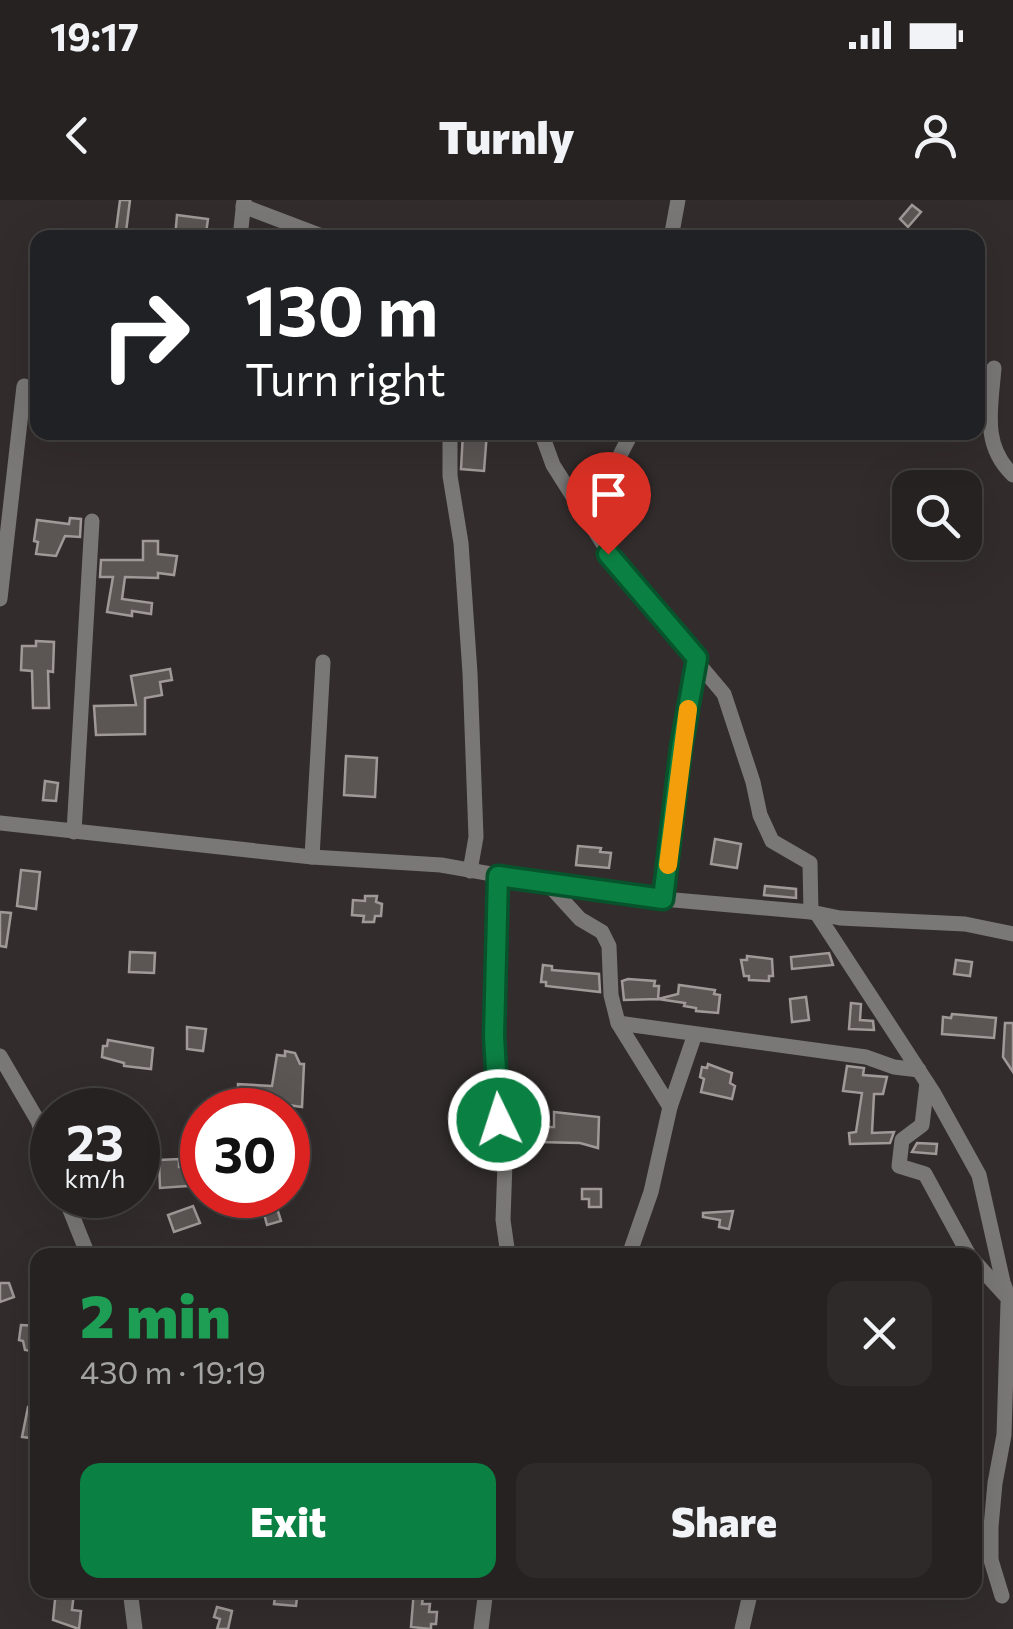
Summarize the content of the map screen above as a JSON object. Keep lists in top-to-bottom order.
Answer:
{
  "page": {
    "status": "19:17",
    "header": "Turnly",
    "turn": ["130 m", "Turn right"],
    "speed": "23 km/h",
    "limit": "30",
    "heading": ["2 min", "430 m · 19:19"],
    "buttons": ["Exit", "Share"]
  }
}
